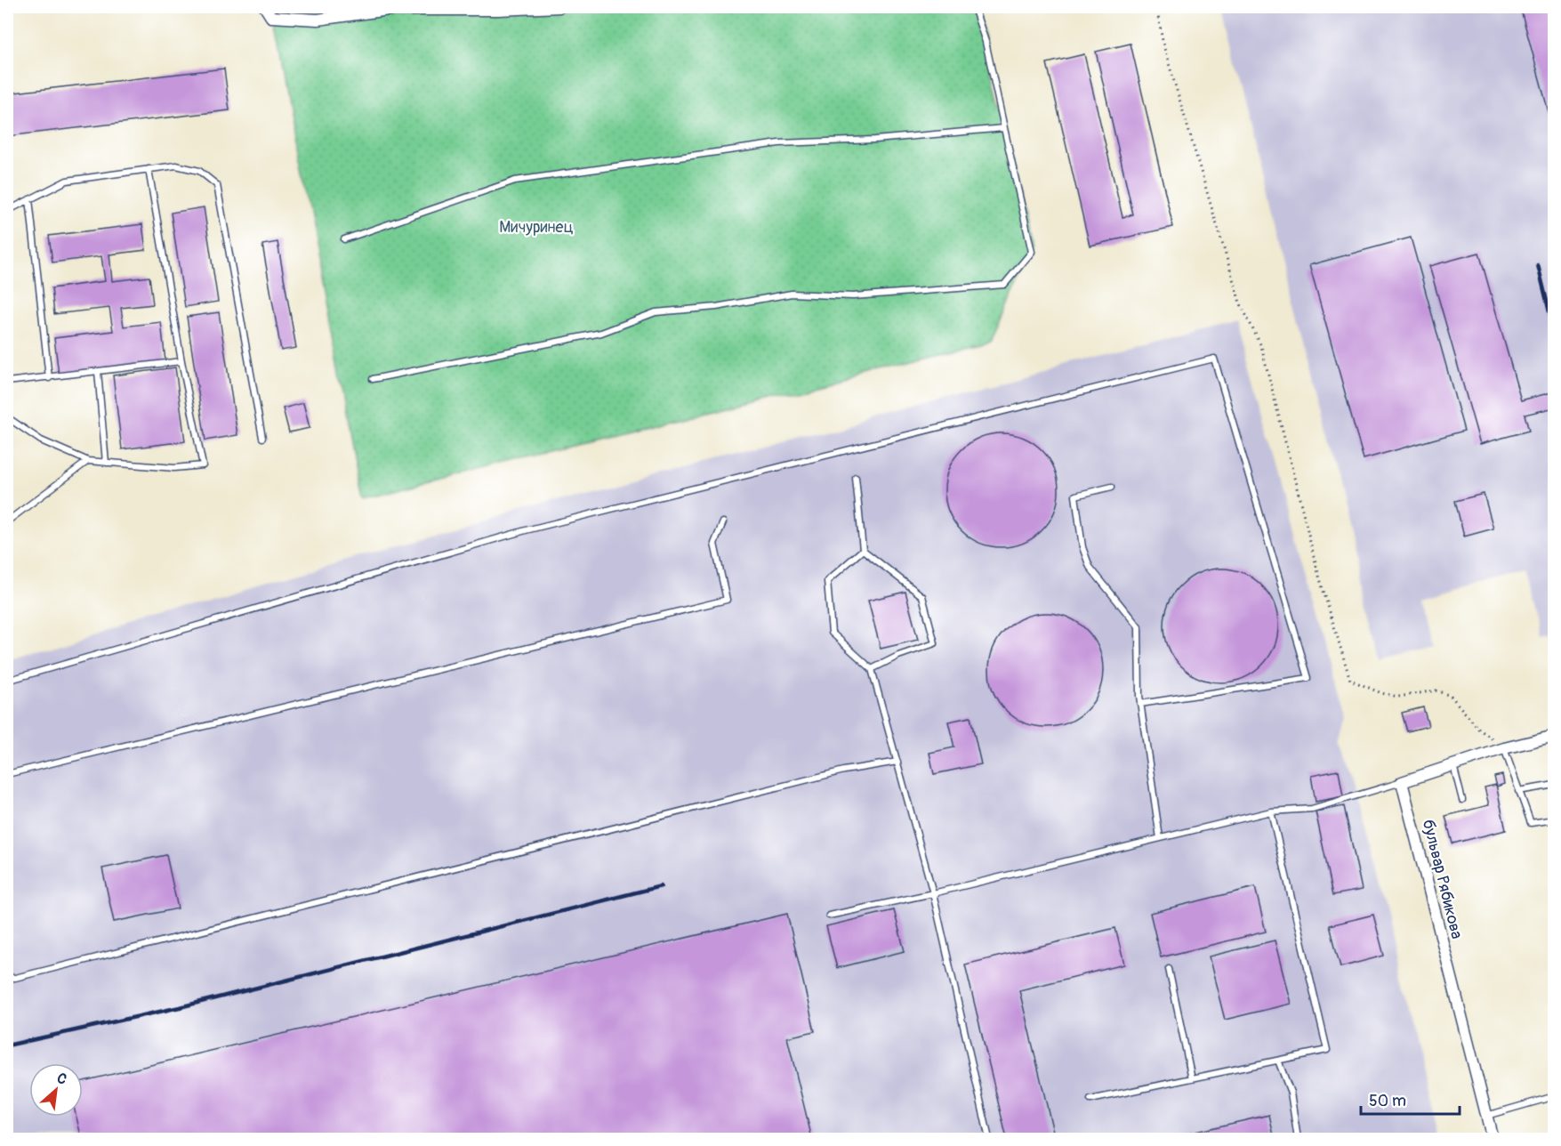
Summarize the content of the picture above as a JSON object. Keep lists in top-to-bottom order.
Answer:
{
  "streets": {
    "street": ["бульвар Рябикова"]
  },
  "parks": ["Мичуринец"],
  "scale_bar": "50 m",
  "north": "top right"
}
